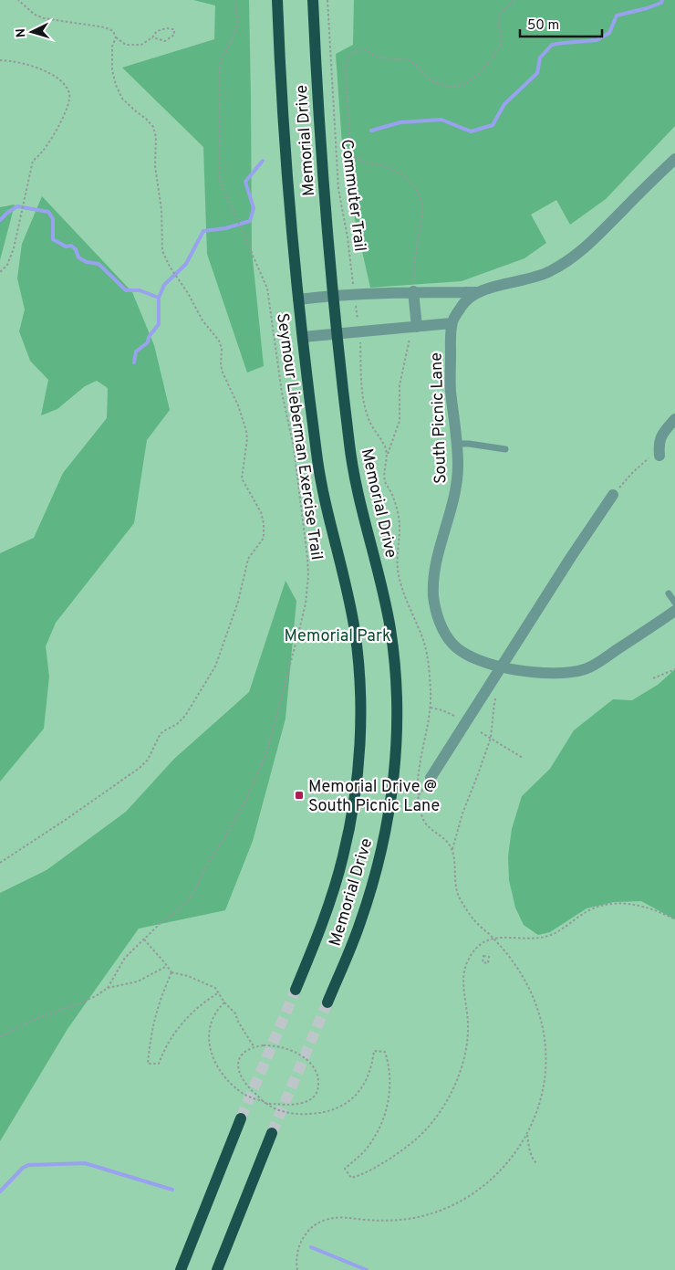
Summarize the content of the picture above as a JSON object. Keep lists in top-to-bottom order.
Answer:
{
  "streets": {
    "main road": ["Memorial Drive"],
    "street": ["South Picnic Lane"],
    "path": ["Commuter Trail", "Seymour Lieberman Exercise Trail"]
  },
  "crossings": [
    ["Memorial Drive", "South Picnic Lane"]
  ],
  "parks": ["Memorial Park"],
  "places": {
    "transit": ["Memorial Drive @ South Picnic Lane"]
  },
  "scale_bar": "50 m",
  "north": "left"
}
